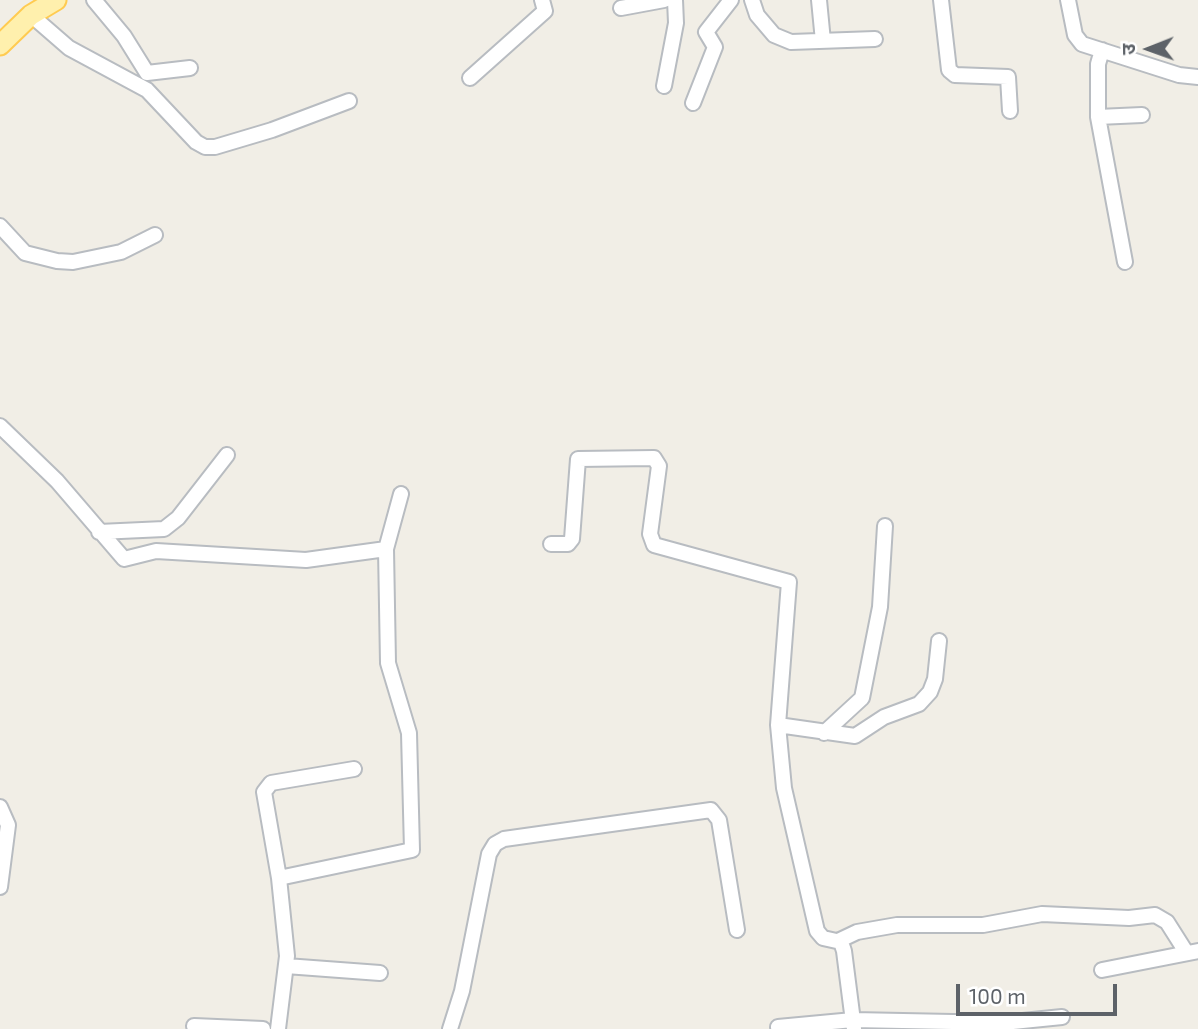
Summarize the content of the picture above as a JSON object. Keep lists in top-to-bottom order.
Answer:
{
  "scale_bar": "100 m",
  "north": "left"
}
